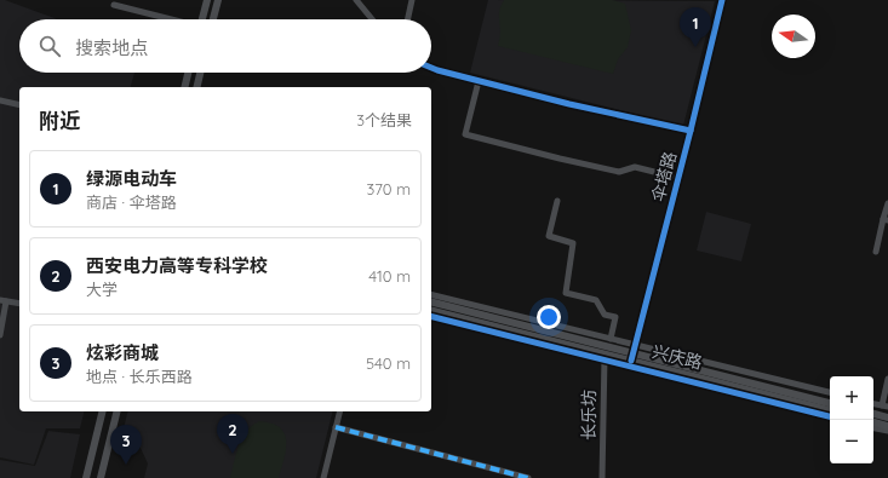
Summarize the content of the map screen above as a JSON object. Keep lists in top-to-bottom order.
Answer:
{
  "streets": {
    "main road": ["兴庆路"],
    "street": ["伞塔路", "长乐坊"]
  },
  "crossings": [
    ["伞塔路", "兴庆路"],
    ["兴庆路", "长乐坊"]
  ],
  "north": "left",
  "page": {
    "pins": ["1", "2", "3"],
    "search": "搜索地点",
    "heading": ["附近", "3个结果"],
    "list": [
      {
        "mark": "1",
        "name": "绿源电动车",
        "note": "商店 · 伞塔路",
        "value": "370 m"
      },
      {
        "mark": "2",
        "name": "西安电力高等专科学校",
        "note": "大学",
        "value": "410 m"
      },
      {
        "mark": "3",
        "name": "炫彩商城",
        "note": "地点 · 长乐西路",
        "value": "540 m"
      }
    ],
    "map_buttons": ["+", "−"]
  }
}
